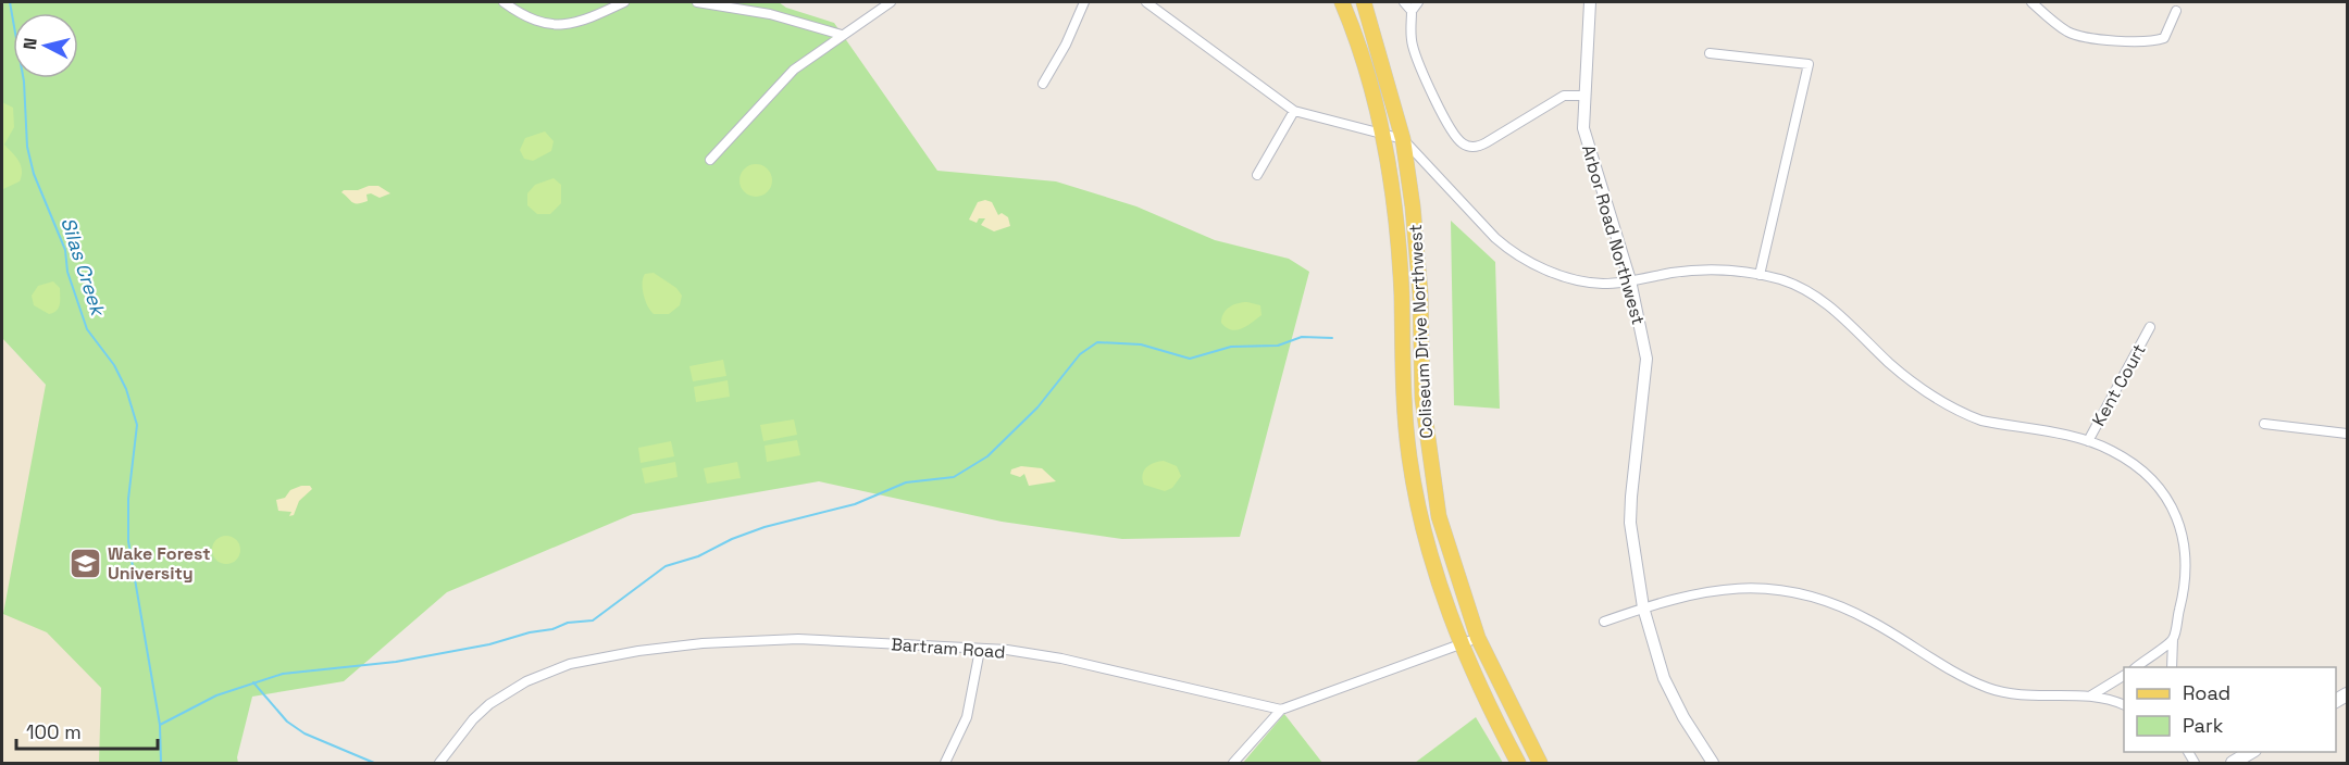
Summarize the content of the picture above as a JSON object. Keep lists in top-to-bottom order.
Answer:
{
  "streets": {
    "main road": ["Coliseum Drive Northwest"],
    "street": ["Arbor Road Northwest", "Kent Court", "Bartram Road"]
  },
  "water": ["Silas Creek"],
  "places": {
    "school or university": ["Wake Forest University"]
  },
  "legend": ["Road", "Park"],
  "scale_bar": "100 m",
  "north": "left"
}
